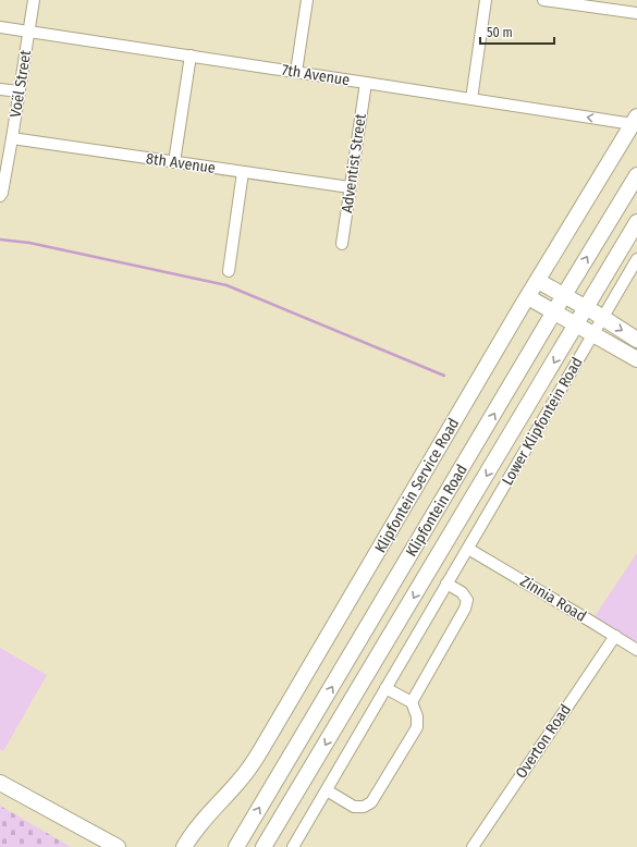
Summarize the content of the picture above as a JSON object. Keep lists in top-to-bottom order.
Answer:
{
  "streets": {
    "main road": ["Klipfontein Service Road", "Klipfontein Road"],
    "street": [
      "7th Avenue",
      "Voël Street",
      "8th Avenue",
      "Adventist Street",
      "Lower Klipfontein Road",
      "Zinnia Road",
      "Overton Road"
    ]
  },
  "crossings": [
    ["7th Avenue", "Voël Street"],
    ["7th Avenue", "Adventist Street"],
    ["7th Avenue", "Klipfontein Service Road"],
    ["Voël Street", "8th Avenue"],
    ["8th Avenue", "Adventist Street"],
    ["Lower Klipfontein Road", "Zinnia Road"],
    ["Zinnia Road", "Overton Road"]
  ],
  "scale_bar": "50 m"
}
